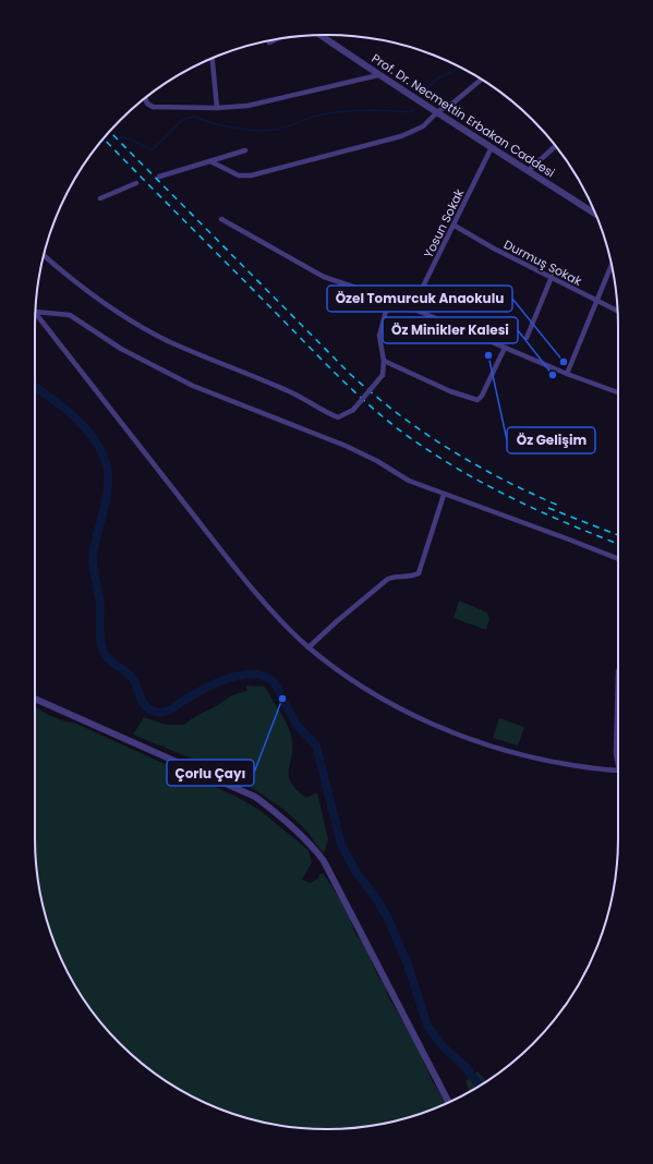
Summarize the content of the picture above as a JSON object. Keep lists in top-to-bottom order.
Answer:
{
  "streets": {
    "street": ["Prof. Dr. Necmettin Erbakan Caddesi", "Yosun Sokak", "Durmuş Sokak"]
  },
  "crossings": [
    ["Prof. Dr. Necmettin Erbakan Caddesi", "Yosun Sokak"],
    ["Yosun Sokak", "Durmuş Sokak"]
  ],
  "places": [
    "Öz Gelişim",
    "Özel Tomurcuk Anaokulu",
    "Öz Minikler Kalesi",
    "Çorlu Çayı"
  ]
}
